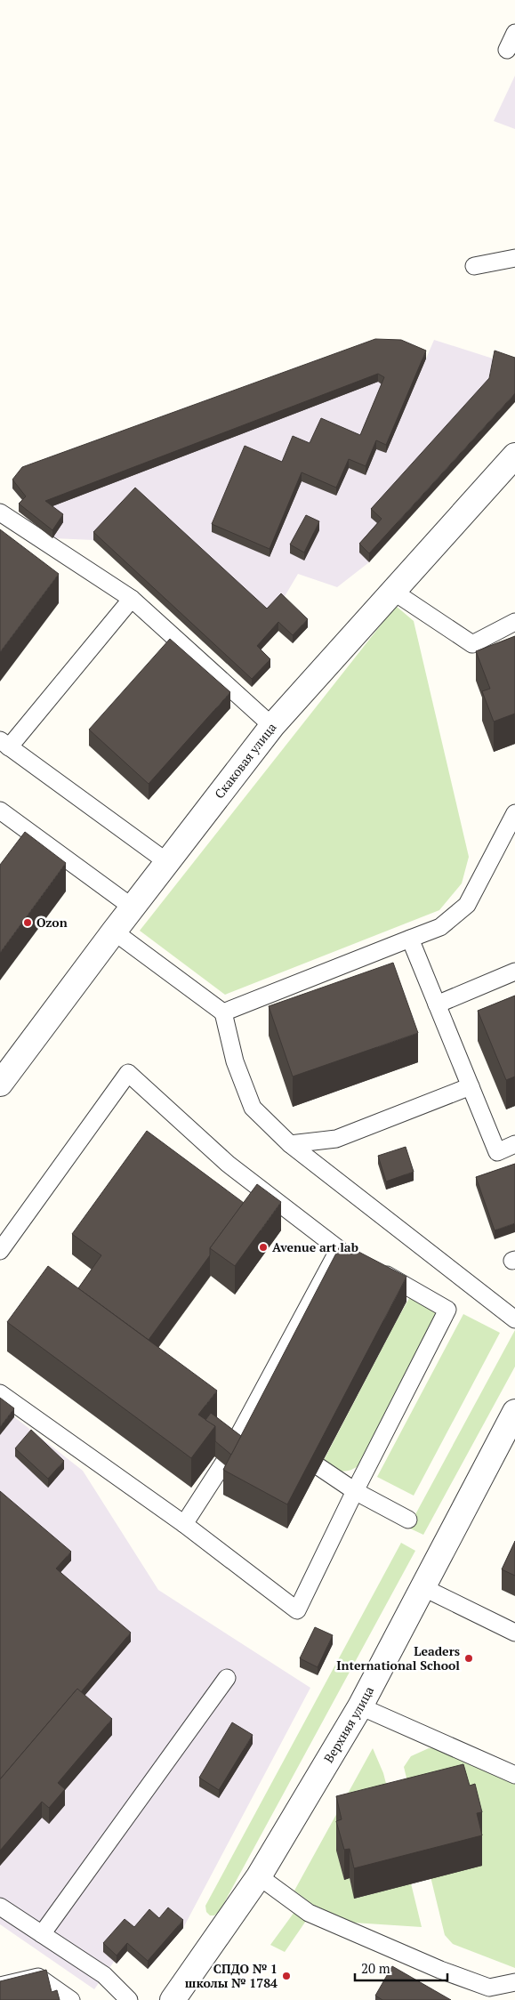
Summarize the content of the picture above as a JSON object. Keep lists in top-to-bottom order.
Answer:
{
  "streets": {
    "street": ["Скаковая улица", "Верхняя улица"]
  },
  "places": [
    "Ozon",
    "Avenue art lab",
    "Leaders International School",
    "СПДО № 1 школы № 1784"
  ],
  "scale_bar": "20 m"
}
